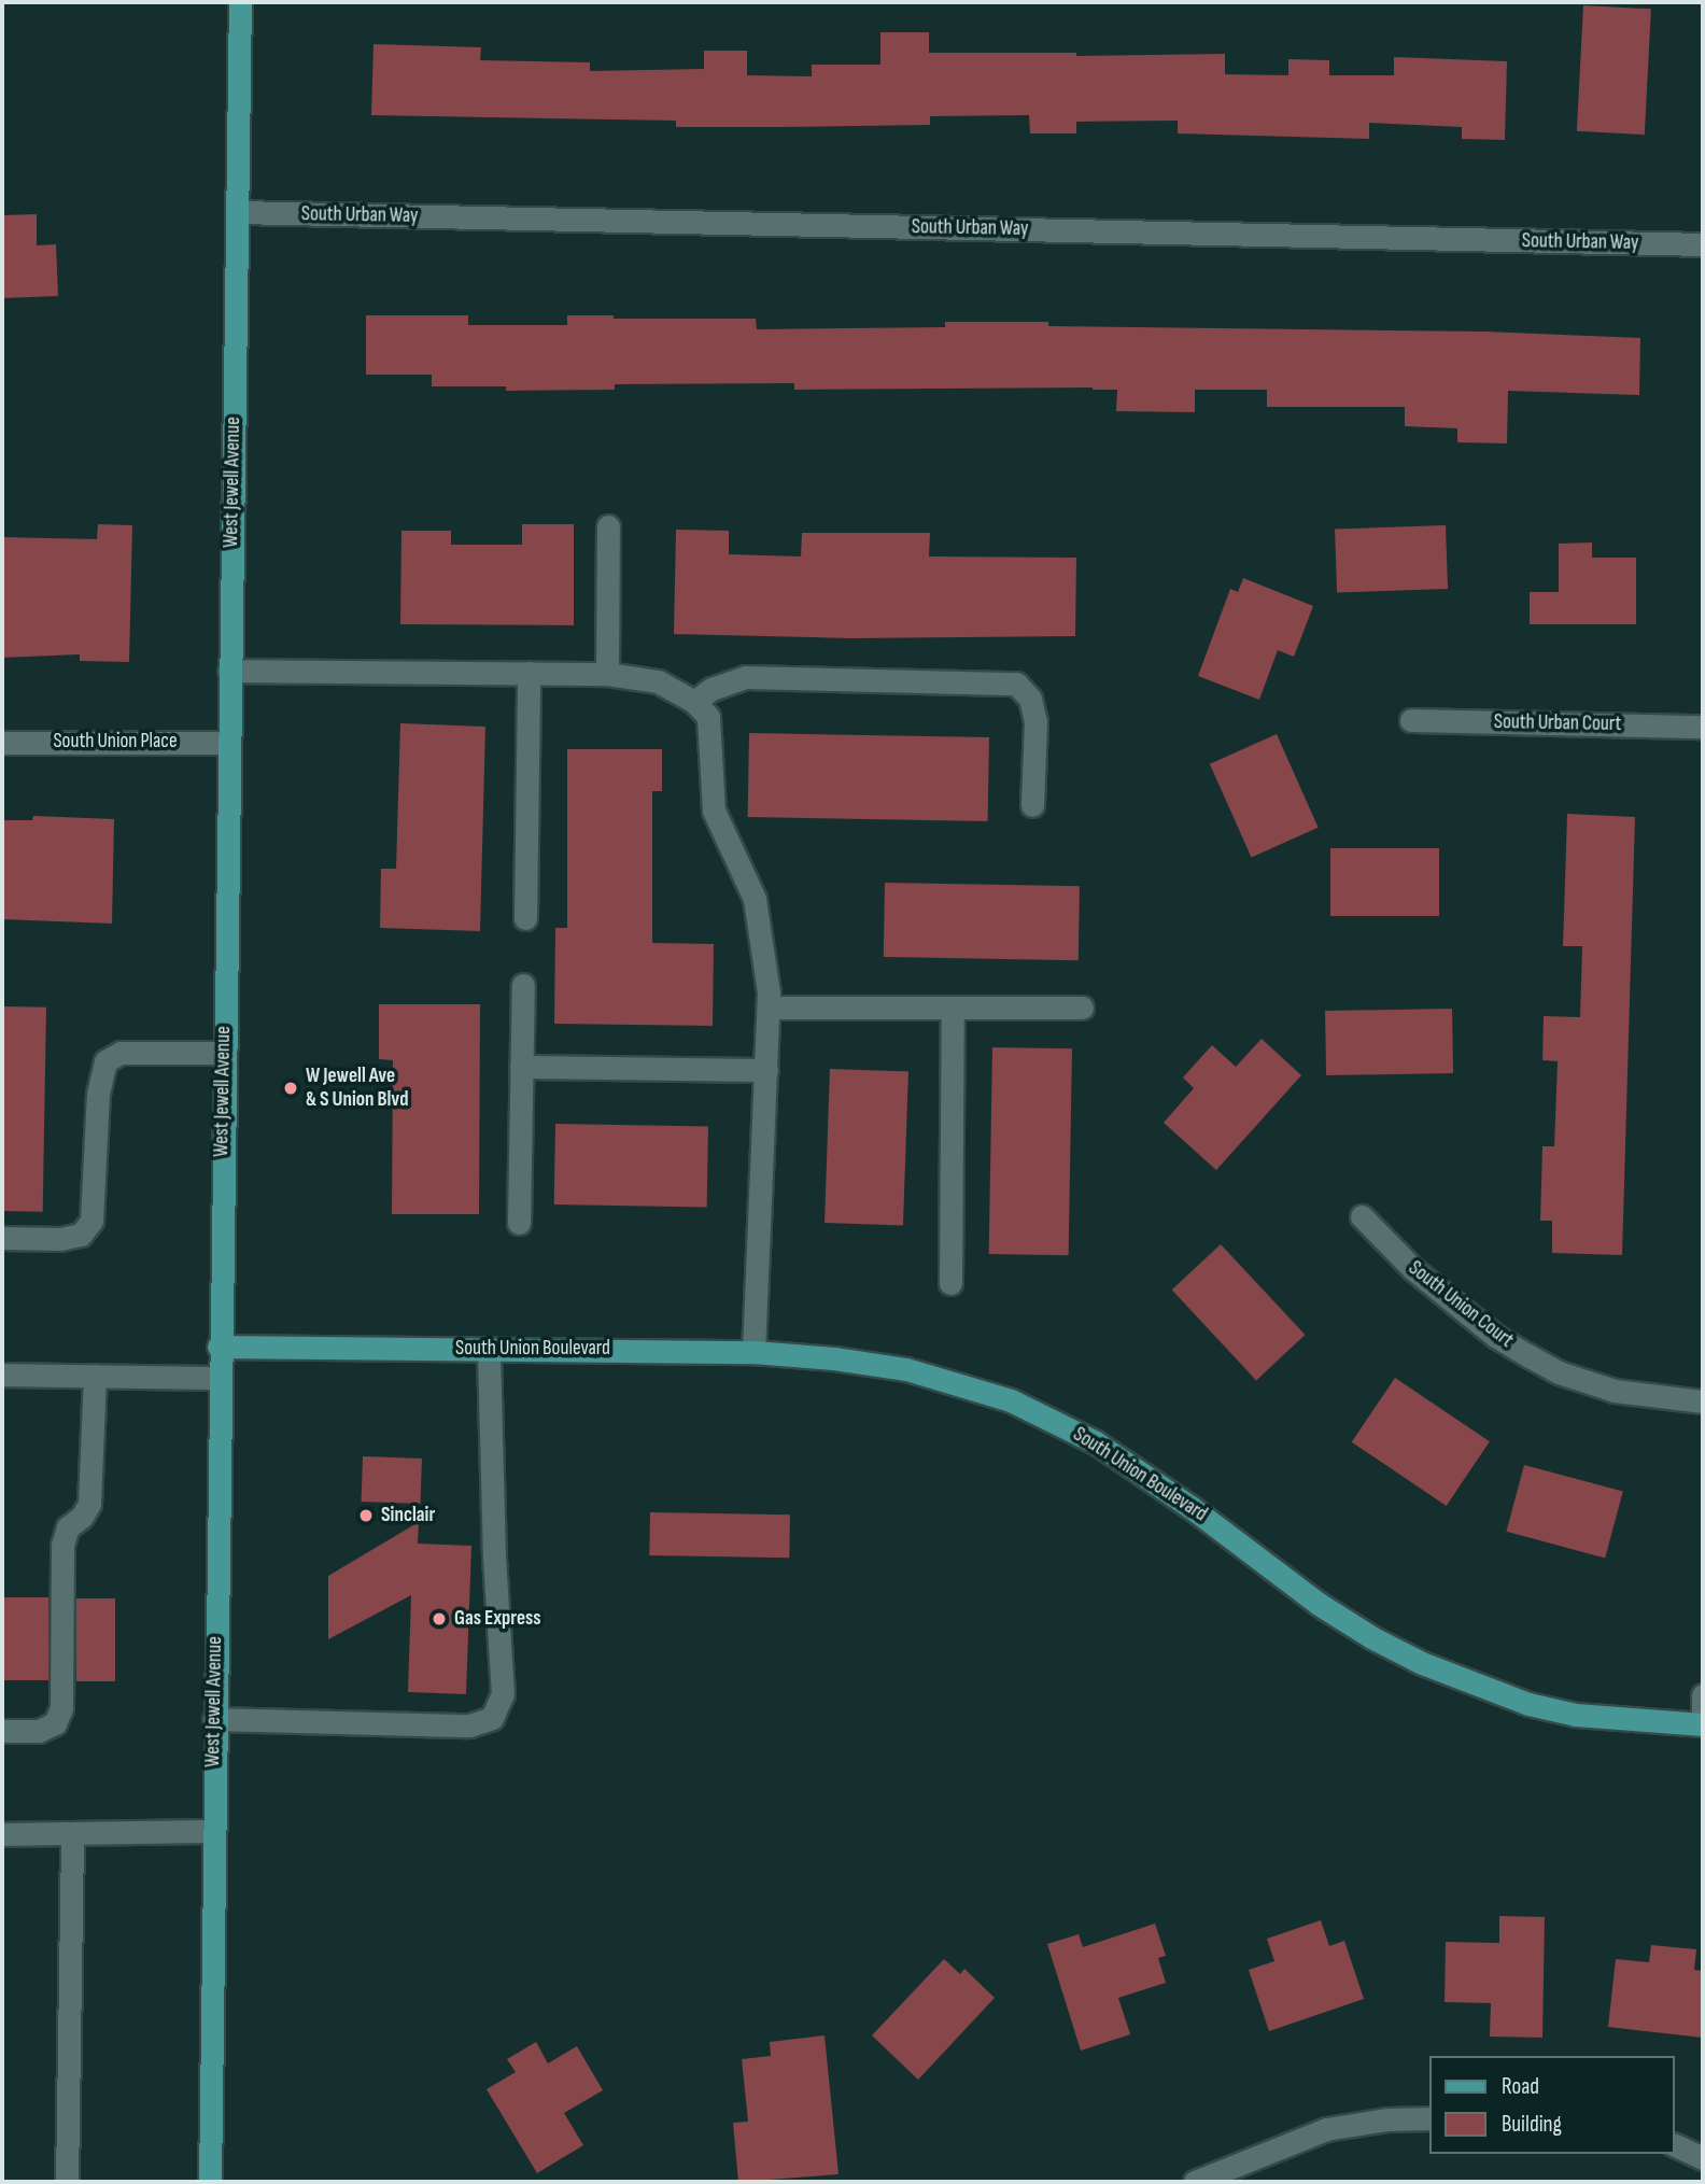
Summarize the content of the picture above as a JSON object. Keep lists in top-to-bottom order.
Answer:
{
  "streets": {
    "main road": ["West Jewell Avenue", "South Union Boulevard"],
    "street": [
      "South Urban Way",
      "South Urban Court",
      "South Union Place",
      "South Union Court"
    ]
  },
  "crossings": [
    ["South Urban Way", "West Jewell Avenue"],
    ["West Jewell Avenue", "South Union Place"],
    ["West Jewell Avenue", "South Union Boulevard"]
  ],
  "places": ["W Jewell Ave & S Union Blvd", "Sinclair", "Gas Express"],
  "legend": ["Road", "Building"]
}
